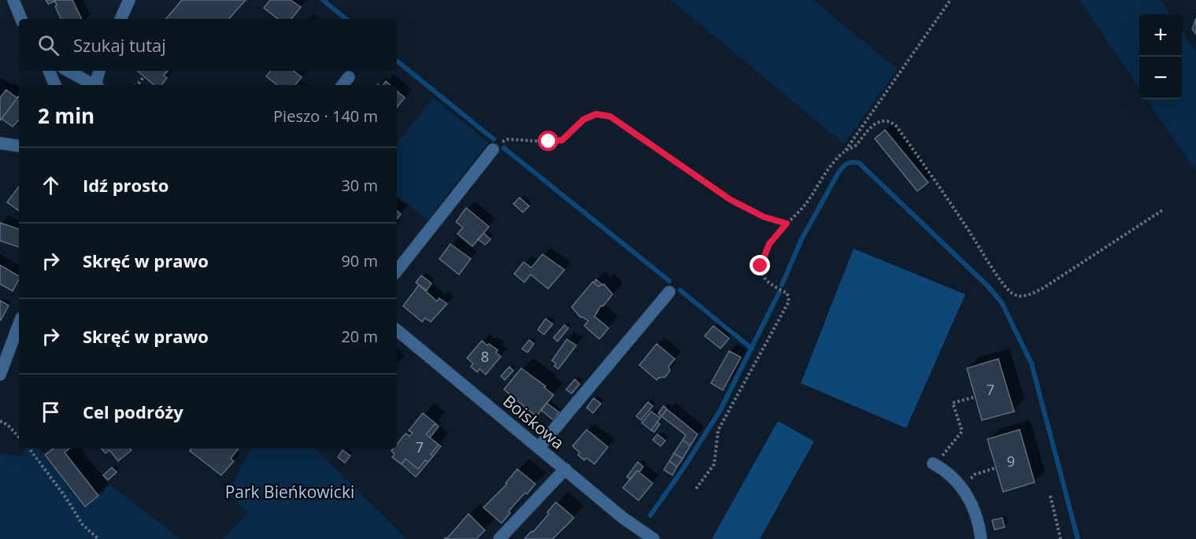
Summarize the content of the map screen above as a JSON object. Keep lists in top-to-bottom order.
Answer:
{
  "streets": {
    "street": ["Boiskowa"]
  },
  "parks": ["Park Bieńkowicki"],
  "house_numbers": [
    "8",
    "7",
    "7",
    "9"
  ],
  "page": {
    "map_buttons": ["+", "−"],
    "search": "Szukaj tutaj",
    "heading": ["2 min", "Pieszo · 140 m"],
    "list": [
      ["Idź prosto", "30 m"],
      ["Skręć w prawo", "90 m"],
      ["Skręć w prawo", "20 m"],
      "Cel podróży"
    ]
  }
}
